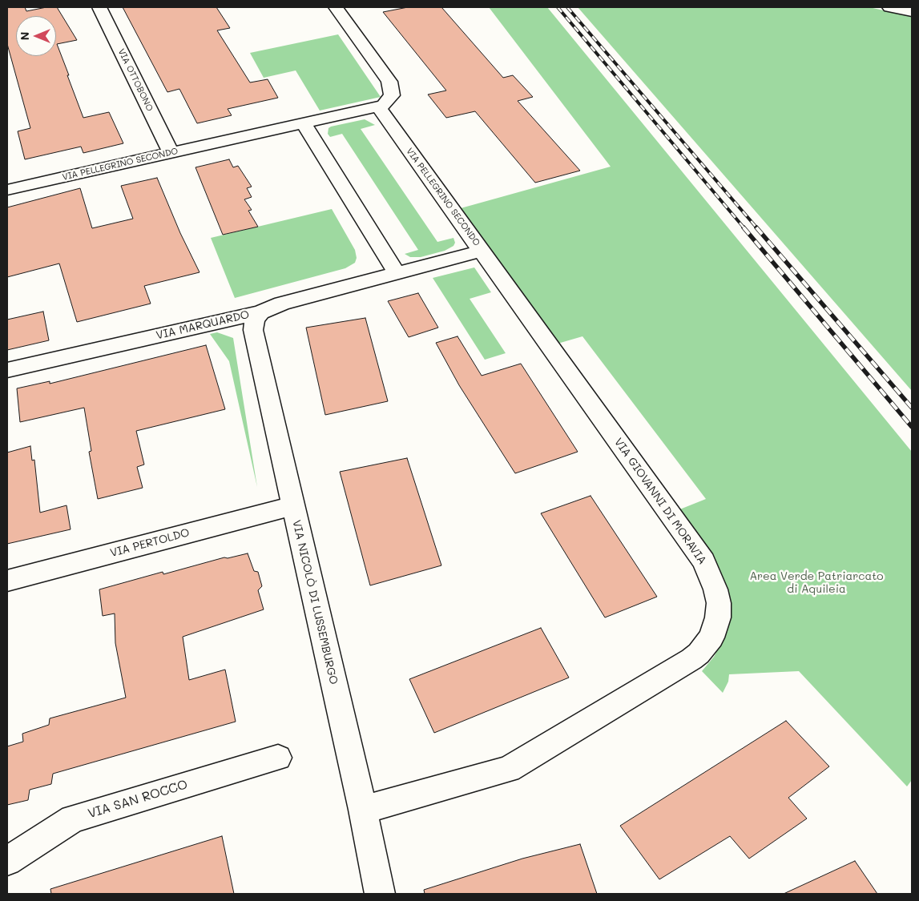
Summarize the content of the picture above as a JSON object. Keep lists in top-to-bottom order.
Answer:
{
  "streets": {
    "street": [
      "VIA OTTOBONO",
      "VIA PELLEGRINO SECONDO",
      "VIA MARQUARDO",
      "VIA GIOVANNI DI MORAVIA",
      "VIA PERTOLDO",
      "VIA NICOLÒ DI LUSSEMBURGO",
      "VIA SAN ROCCO"
    ]
  },
  "crossings": [
    ["VIA OTTOBONO", "VIA PELLEGRINO SECONDO"],
    ["VIA PELLEGRINO SECONDO", "VIA MARQUARDO"],
    ["VIA PELLEGRINO SECONDO", "VIA GIOVANNI DI MORAVIA"],
    ["VIA MARQUARDO", "VIA NICOLÒ DI LUSSEMBURGO"],
    ["VIA GIOVANNI DI MORAVIA", "VIA NICOLÒ DI LUSSEMBURGO"],
    ["VIA PERTOLDO", "VIA NICOLÒ DI LUSSEMBURGO"]
  ],
  "parks": ["Area Verde Patriarcato di Aquileia"],
  "north": "left"
}
